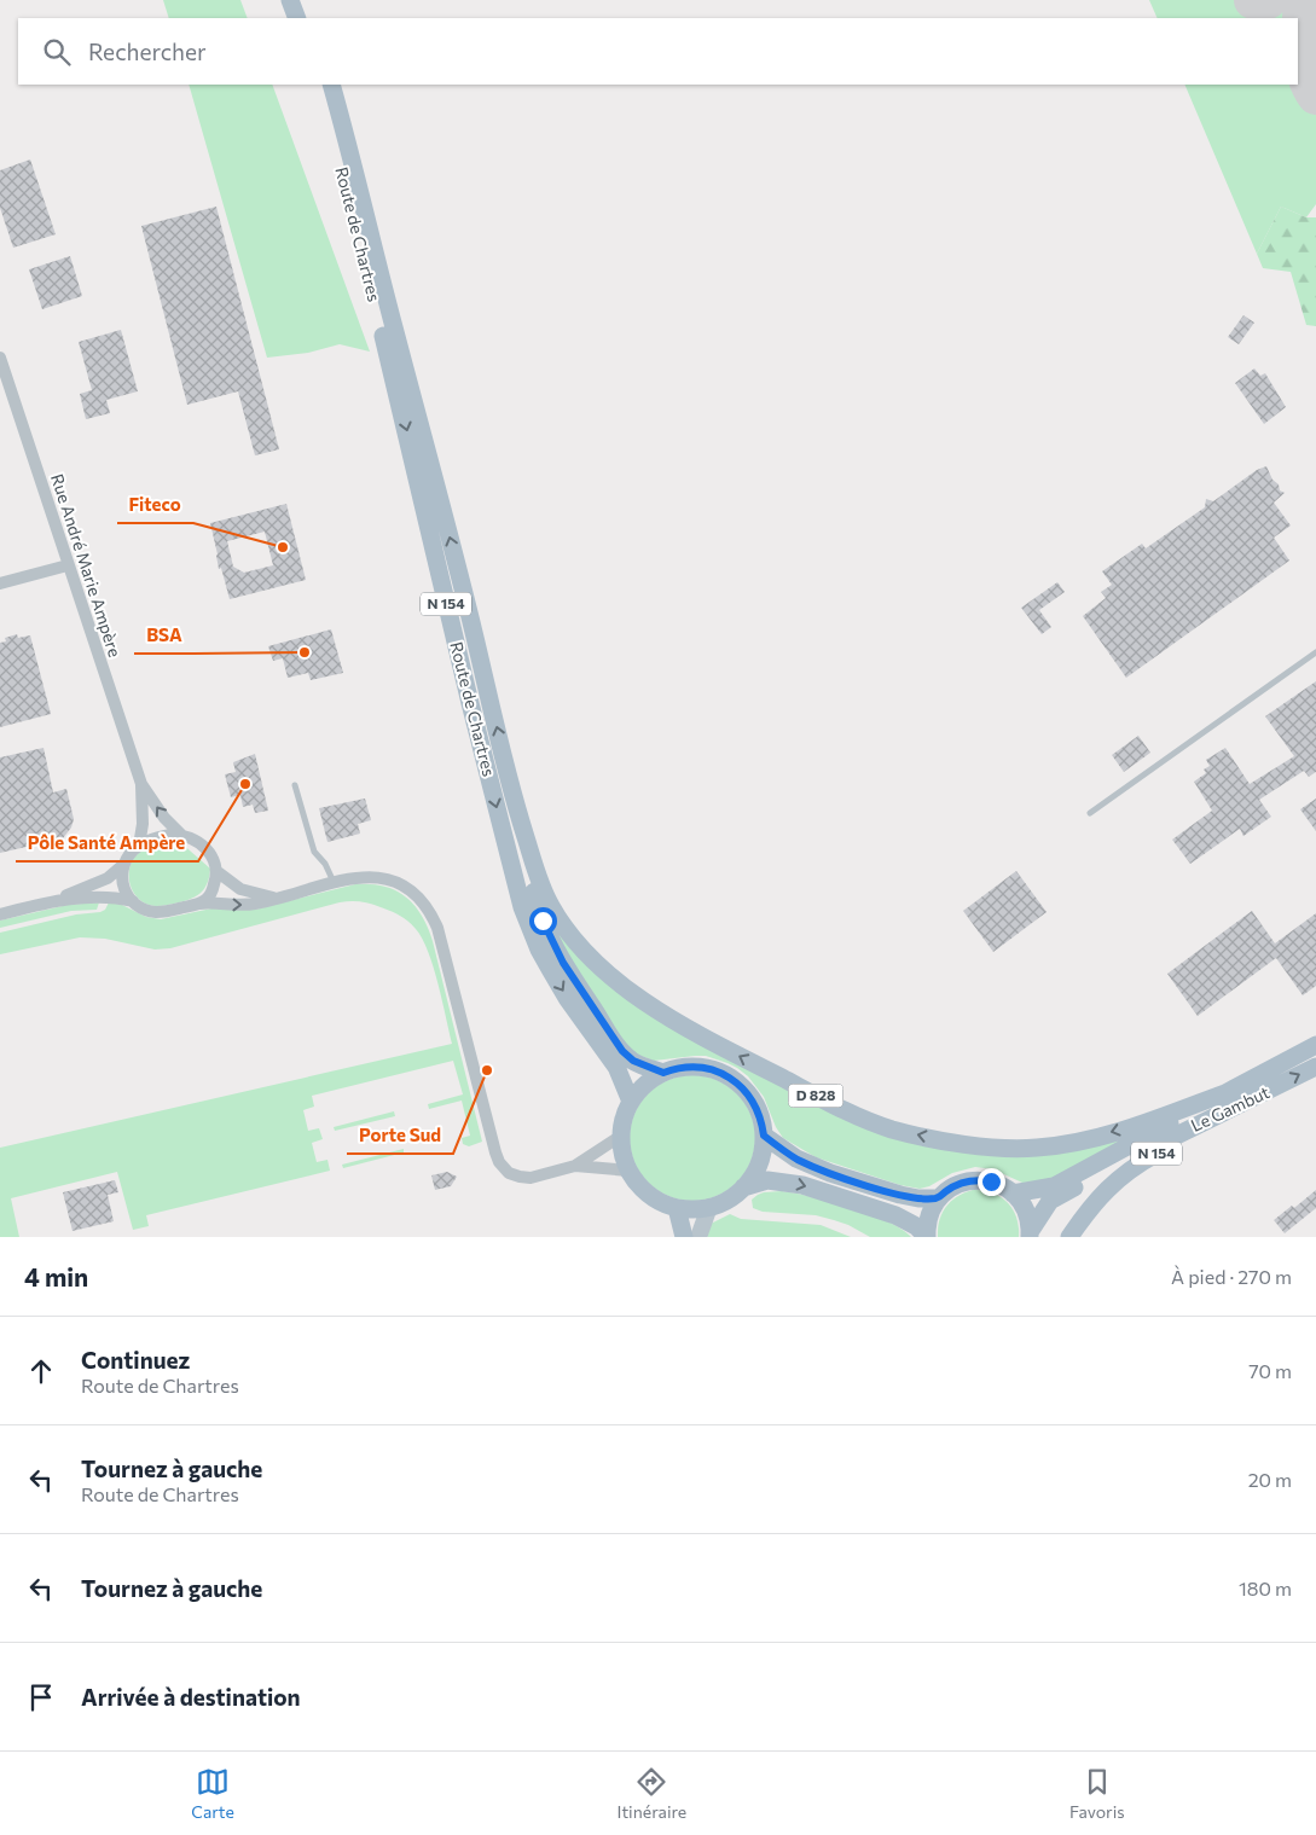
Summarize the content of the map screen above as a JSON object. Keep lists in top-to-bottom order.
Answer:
{
  "streets": {
    "main road": [
      "Route de Chartres",
      "N 154",
      "D 828",
      "Le Gambut"
    ],
    "street": ["Rue André Marie Ampère"]
  },
  "crossings": [
    ["Route de Chartres", "N 154"],
    ["N 154", "D 828"],
    ["N 154", "Le Gambut"],
    ["D 828", "Le Gambut"]
  ],
  "places": [
    "Fiteco",
    "BSA",
    "Pôle Santé Ampère",
    "Porte Sud"
  ],
  "page": {
    "search": "Rechercher",
    "heading": ["4 min", "À pied · 270 m"],
    "list": [
      ["Continuez", "Route de Chartres", "70 m"],
      ["Tournez à gauche", "Route de Chartres", "20 m"],
      ["Tournez à gauche", "180 m"],
      "Arrivée à destination"
    ],
    "nav": ["Carte", "Itinéraire", "Favoris"]
  }
}
